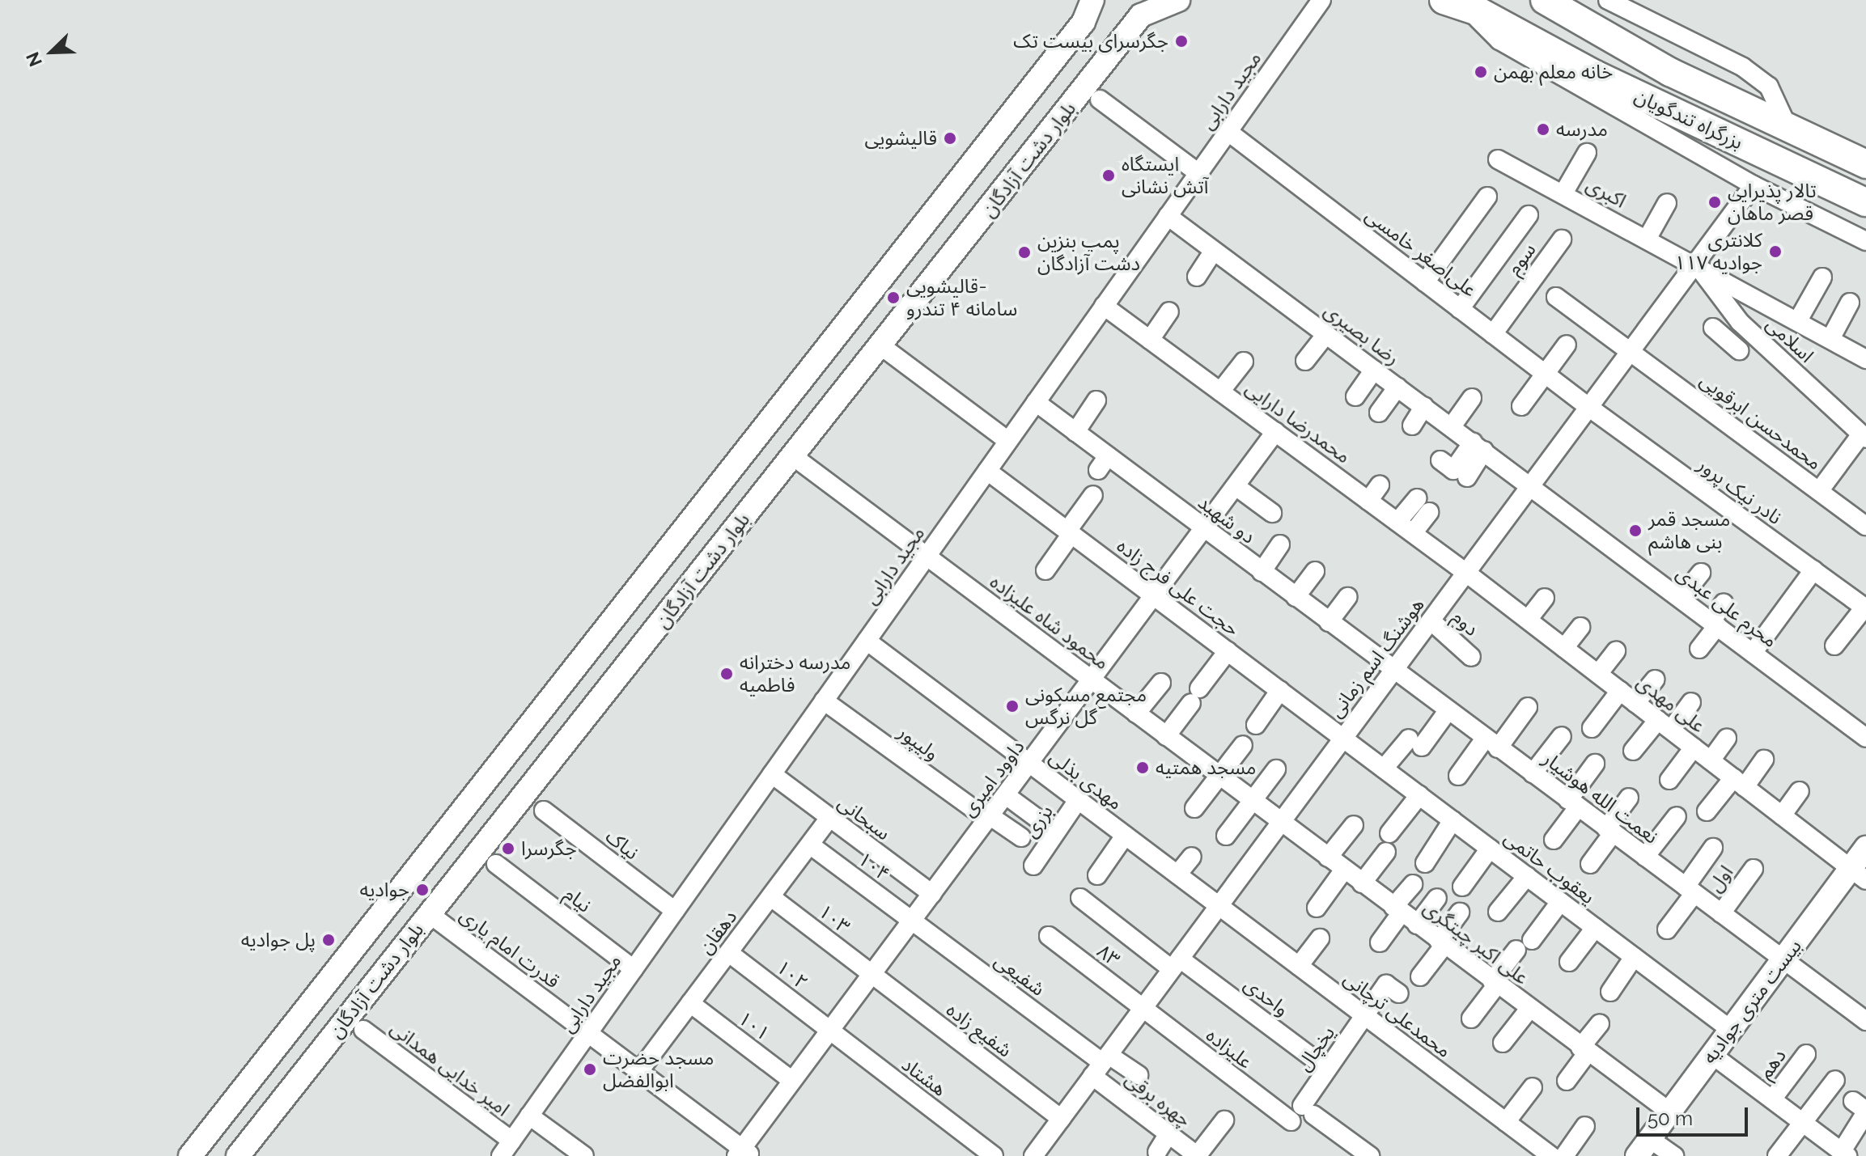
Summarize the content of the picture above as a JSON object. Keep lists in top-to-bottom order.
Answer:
{
  "streets": {
    "highway": ["بزرگراه تندگویان"],
    "main road": ["بلوار دشت آزادگان", "بیست متری جوادیه"],
    "street": [
      "مجید دارابی",
      "اکبری",
      "علی‌اصغر خامسی",
      "سوم",
      "رضا بصیری",
      "اسلامی",
      "محمدحسن ابرقویی",
      "محمدرضا دارایی",
      "نادر نیک پرور",
      "دو شهید",
      "حجت علی فرج زاده",
      "محرم علی عبدی",
      "محمود شاه علیزاده",
      "دوم",
      "هوشنگ اسم زمانی",
      "علی مهدی",
      "ولیپور",
      "داوود امیری",
      "مهدی بذلی",
      "نعمت الله هوشیار",
      "سبحانی",
      "بزری",
      "نیاک",
      "۱۰۴",
      "یعقوب حاتمی",
      "اول",
      "نیام",
      "۱۰۳",
      "دهقان",
      "علی اکبر چیتگری",
      "قدرت امام یاری",
      "۸۳",
      "۱۰۲",
      "شفیعی",
      "واحدی",
      "محمدعلی ترچانی",
      "۱۰۱",
      "شفیع زاده",
      "علیزاده",
      "یخچال",
      "دهم",
      "امیر خدایی همدانی",
      "هشتاد",
      "چهره برقی"
    ]
  },
  "crossings": [
    ["مجید دارابی", "علی‌اصغر خامسی"],
    ["مجید دارابی", "رضا بصیری"],
    ["مجید دارابی", "محمدرضا دارایی"],
    ["مجید دارابی", "دو شهید"],
    ["مجید دارابی", "حجت علی فرج زاده"],
    ["مجید دارابی", "محمود شاه علیزاده"],
    ["مجید دارابی", "ولیپور"],
    ["مجید دارابی", "مهدی بذلی"],
    ["مجید دارابی", "سبحانی"],
    ["مجید دارابی", "نیاک"],
    ["مجید دارابی", "نیام"],
    ["مجید دارابی", "قدرت امام یاری"],
    ["مجید دارابی", "امیر خدایی همدانی"],
    ["بلوار دشت آزادگان", "محمود شاه علیزاده"],
    ["بلوار دشت آزادگان", "قدرت امام یاری"],
    ["اکبری", "اسلامی"],
    ["اکبری", "هوشنگ اسم زمانی"],
    ["علی‌اصغر خامسی", "سوم"],
    ["علی‌اصغر خامسی", "نادر نیک پرور"],
    ["علی‌اصغر خامسی", "هوشنگ اسم زمانی"],
    ["رضا بصیری", "محرم علی عبدی"],
    ["رضا بصیری", "هوشنگ اسم زمانی"],
    ["اسلامی", "هوشنگ اسم زمانی"],
    ["محمدحسن ابرقویی", "هوشنگ اسم زمانی"],
    ["محمدرضا دارایی", "هوشنگ اسم زمانی"],
    ["محمدرضا دارایی", "علی مهدی"],
    ["محمدرضا دارایی", "داوود امیری"],
    ["نادر نیک پرور", "هوشنگ اسم زمانی"],
    ["دو شهید", "هوشنگ اسم زمانی"],
    ["دو شهید", "داوود امیری"],
    ["دو شهید", "نعمت الله هوشیار"],
    ["حجت علی فرج زاده", "هوشنگ اسم زمانی"],
    ["حجت علی فرج زاده", "داوود امیری"],
    ["حجت علی فرج زاده", "یعقوب حاتمی"],
    ["محرم علی عبدی", "هوشنگ اسم زمانی"],
    ["محمود شاه علیزاده", "هوشنگ اسم زمانی"],
    ["محمود شاه علیزاده", "داوود امیری"],
    ["محمود شاه علیزاده", "علی اکبر چیتگری"],
    ["دوم", "هوشنگ اسم زمانی"],
    ["هوشنگ اسم زمانی", "علی مهدی"],
    ["هوشنگ اسم زمانی", "مهدی بذلی"],
    ["هوشنگ اسم زمانی", "نعمت الله هوشیار"],
    ["هوشنگ اسم زمانی", "یعقوب حاتمی"],
    ["هوشنگ اسم زمانی", "علی اکبر چیتگری"],
    ["هوشنگ اسم زمانی", "۸۳"],
    ["هوشنگ اسم زمانی", "شفیعی"],
    ["هوشنگ اسم زمانی", "واحدی"],
    ["هوشنگ اسم زمانی", "محمدعلی ترچانی"],
    ["هوشنگ اسم زمانی", "شفیع زاده"],
    ["هوشنگ اسم زمانی", "علیزاده"],
    ["هوشنگ اسم زمانی", "چهره برقی"],
    ["علی مهدی", "بیست متری جوادیه"],
    ["ولیپور", "داوود امیری"],
    ["داوود امیری", "مهدی بذلی"],
    ["داوود امیری", "سبحانی"],
    ["داوود امیری", "۱۰۴"],
    ["داوود امیری", "۱۰۳"],
    ["داوود امیری", "قدرت امام یاری"],
    ["داوود امیری", "۱۰۲"],
    ["داوود امیری", "شفیعی"],
    ["داوود امیری", "۱۰۱"],
    ["داوود امیری", "شفیع زاده"],
    ["داوود امیری", "هشتاد"],
    ["مهدی بذلی", "بزری"],
    ["مهدی بذلی", "محمدعلی ترچانی"],
    ["نعمت الله هوشیار", "اول"],
    ["نعمت الله هوشیار", "بیست متری جوادیه"],
    ["سبحانی", "دهقان"],
    ["۱۰۴", "دهقان"],
    ["۱۰۴", "شفیعی"],
    ["یعقوب حاتمی", "بیست متری جوادیه"],
    ["۱۰۳", "دهقان"],
    ["۱۰۳", "شفیع زاده"],
    ["دهقان", "قدرت امام یاری"],
    ["دهقان", "۱۰۲"],
    ["دهقان", "۱۰۱"],
    ["علی اکبر چیتگری", "بیست متری جوادیه"],
    ["۸۳", "علیزاده"],
    ["۱۰۲", "هشتاد"],
    ["شفیعی", "چهره برقی"],
    ["واحدی", "یخچال"],
    ["محمدعلی ترچانی", "یخچال"]
  ],
  "places": [
    "جگرسرای بیست تک",
    "خانه معلم بهمن",
    "مدرسه",
    "قالیشویی",
    "ایستگاه آتش نشانی",
    "تالار پذیرایی قصر ماهان",
    "کلانتری ۱۱۷ جوادیه",
    "پمپ بنزین دشت آزادگان",
    "قالیشویی- سامانه ۴ تندرو",
    "مسجد قمر بنی هاشم",
    "مدرسه دخترانه فاطمیه",
    "مجتمع مسکونی گل نرگس",
    "مسجد همتیه",
    "جگرسرا",
    "جوادیه",
    "پل جوادیه",
    "مسجد حضرت ابوالفضل"
  ],
  "scale_bar": "50 m",
  "north": "bottom left"
}
